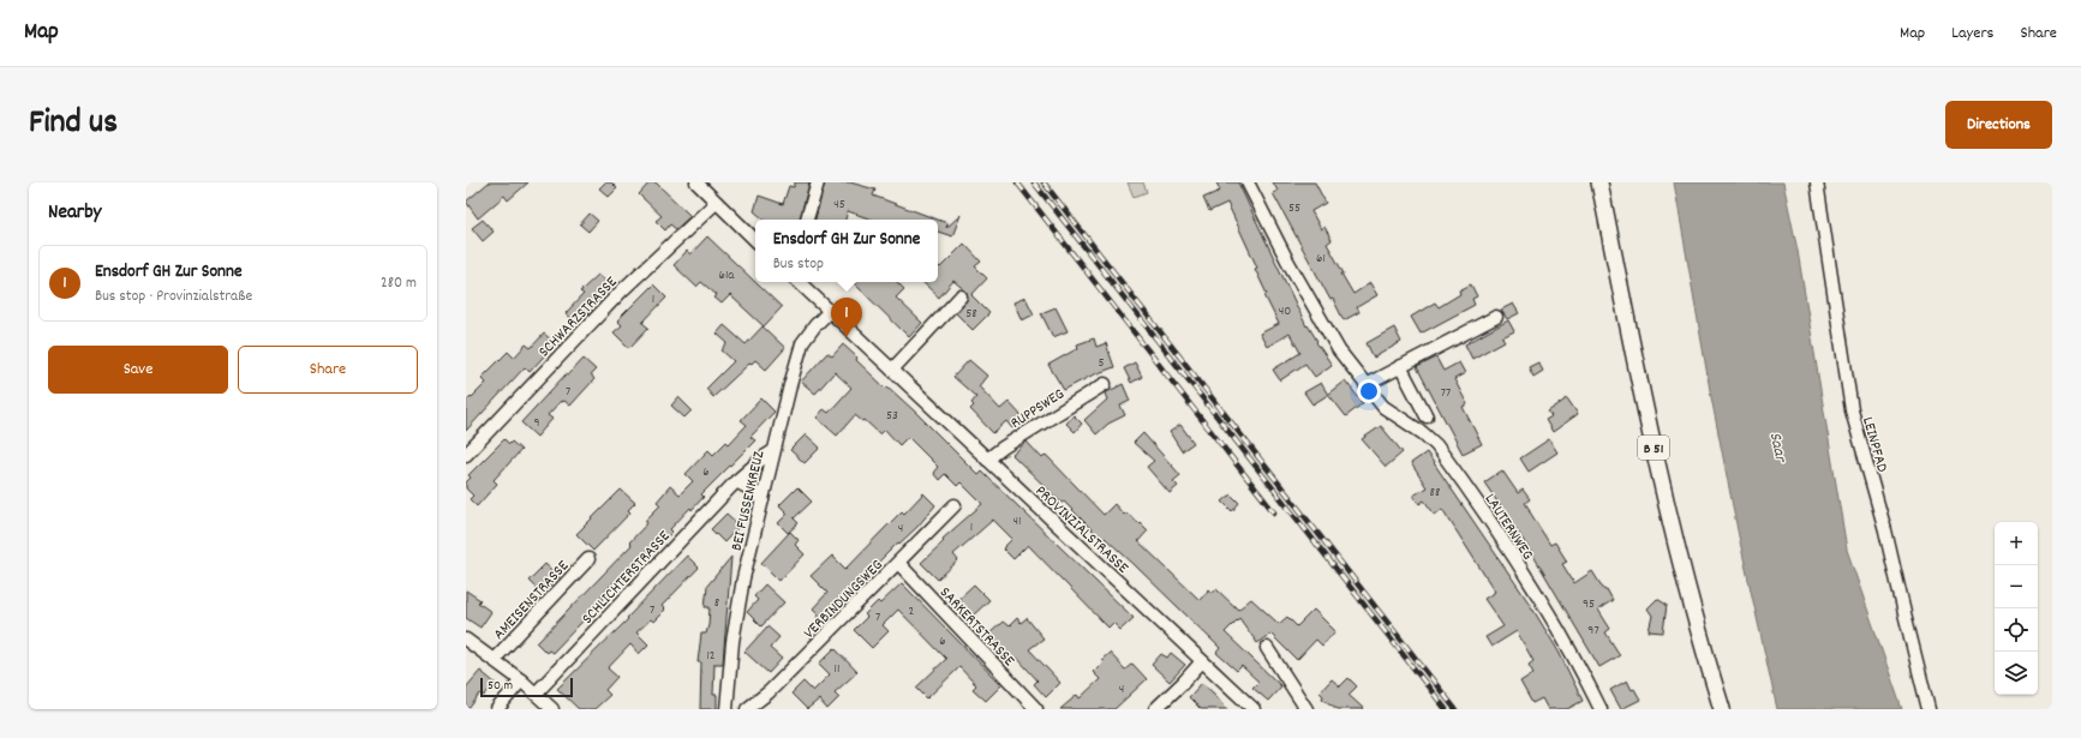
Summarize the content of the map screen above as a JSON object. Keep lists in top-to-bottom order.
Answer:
{
  "streets": {
    "main road": ["B 51"],
    "street": [
      "SCHWARZSTRASSE",
      "RUPPSWEG",
      "LEINPFAD",
      "BEI FUSSENKREUZ",
      "LAUTERNWEG",
      "PROVINZIALSTRASSE",
      "SCHLICHTERSTRASSE",
      "VERBINDUNGSWEG",
      "AMEISENSTRASSE",
      "SARKERTSTRASSE"
    ]
  },
  "crossings": [
    ["RUPPSWEG", "PROVINZIALSTRASSE"],
    ["BEI FUSSENKREUZ", "PROVINZIALSTRASSE"],
    ["BEI FUSSENKREUZ", "SCHLICHTERSTRASSE"],
    ["SCHLICHTERSTRASSE", "AMEISENSTRASSE"],
    ["VERBINDUNGSWEG", "SARKERTSTRASSE"]
  ],
  "water": ["Saar"],
  "house_numbers": [
    "45",
    "55",
    "61",
    "61a",
    "1",
    "40",
    "58",
    "5",
    "7",
    "77",
    "53",
    "9",
    "6",
    "88",
    "41",
    "1",
    "4",
    "8",
    "95",
    "7",
    "2",
    "7",
    "97",
    "6",
    "12",
    "11",
    "4"
  ],
  "scale_bar": "50 m",
  "page": {
    "header": "Map",
    "nav": ["Map", "Layers", "Share"],
    "title": "Find us",
    "buttons": [
      "Directions",
      ["Save", "Share"]
    ],
    "heading": "Nearby",
    "popup": ["Ensdorf GH Zur Sonne", "Bus stop"],
    "list": [
      {
        "mark": "1",
        "name": "Ensdorf GH Zur Sonne",
        "note": "Bus stop · Provinzialstraße",
        "value": "280 m"
      }
    ],
    "pins": "1",
    "map_buttons": ["+", "−"],
    "scale": "50 m"
  }
}
